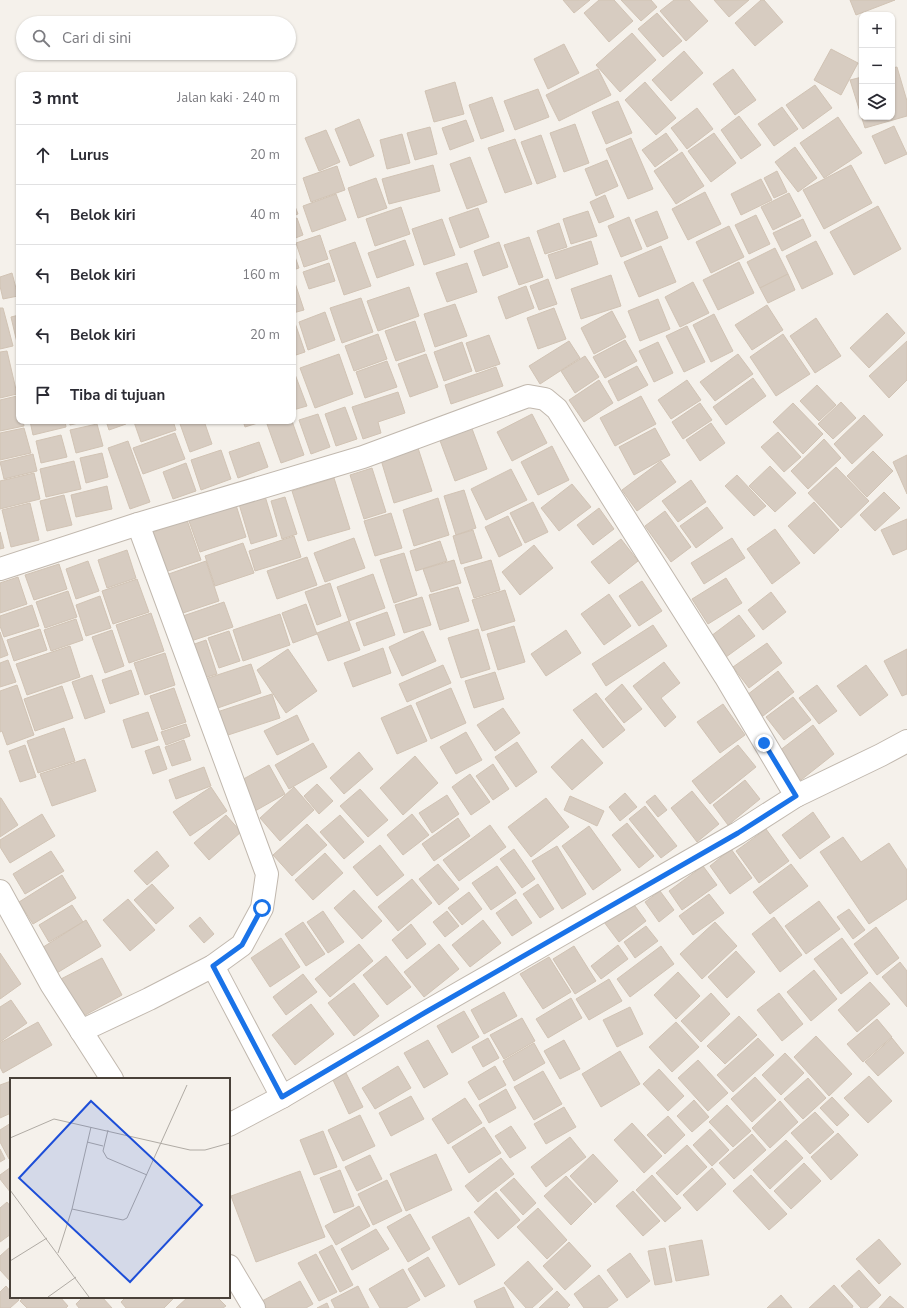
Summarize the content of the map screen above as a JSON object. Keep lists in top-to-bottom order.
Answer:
{
  "page": {
    "map_buttons": ["+", "−"],
    "search": "Cari di sini",
    "heading": ["3 mnt", "Jalan kaki · 240 m"],
    "list": [
      ["Lurus", "20 m"],
      ["Belok kiri", "40 m"],
      ["Belok kiri", "160 m"],
      ["Belok kiri", "20 m"],
      "Tiba di tujuan"
    ]
  }
}
